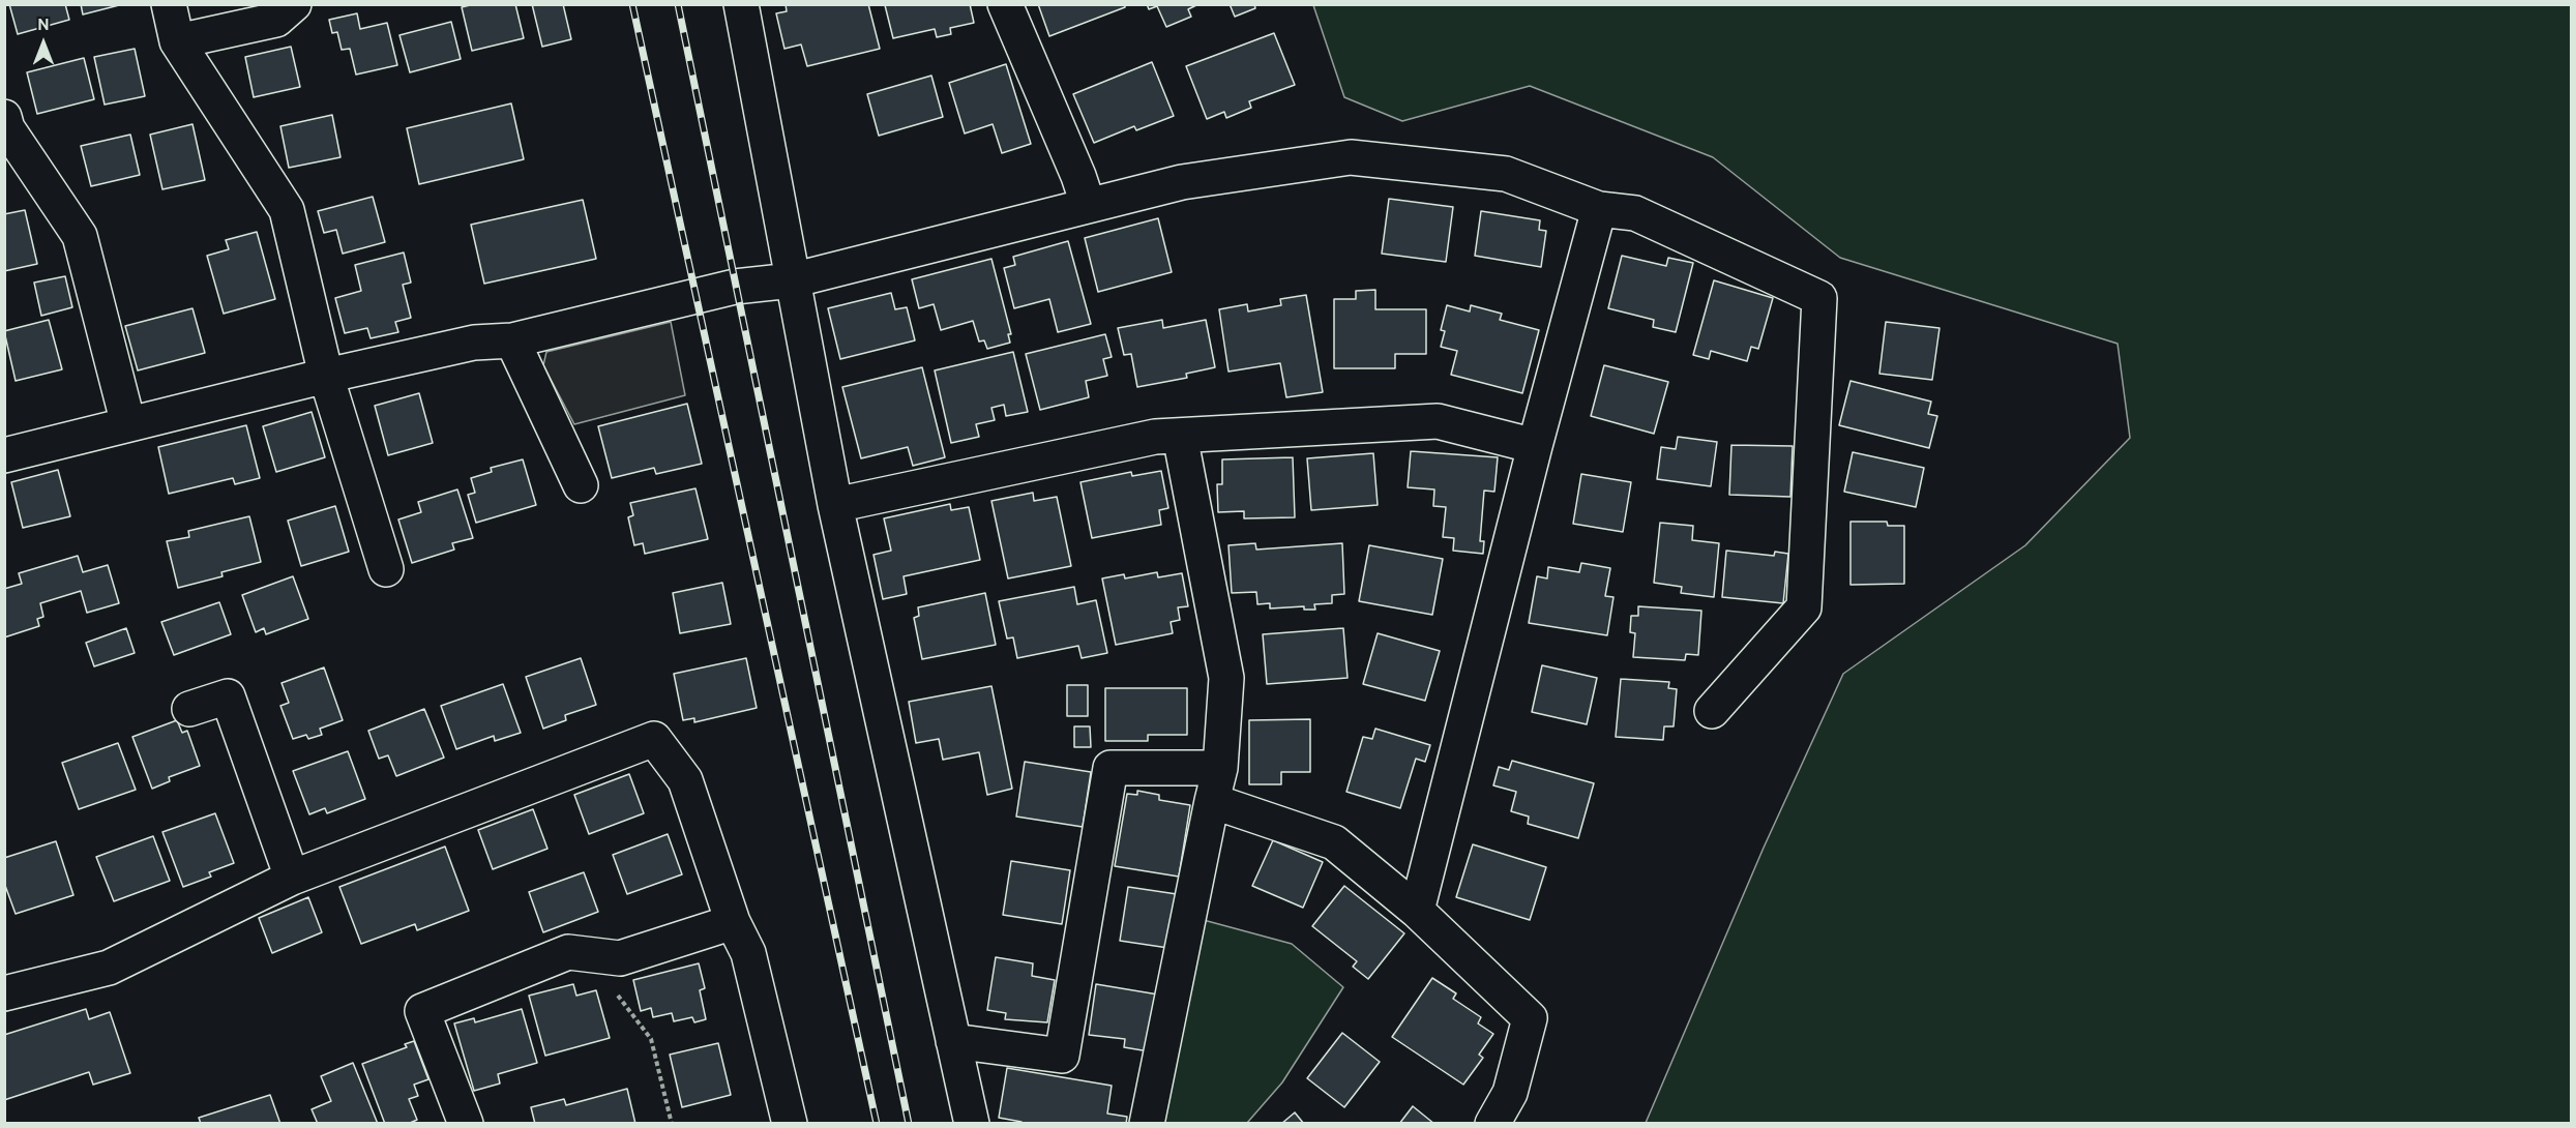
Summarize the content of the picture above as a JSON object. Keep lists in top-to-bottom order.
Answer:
{
  "north": "top"
}
